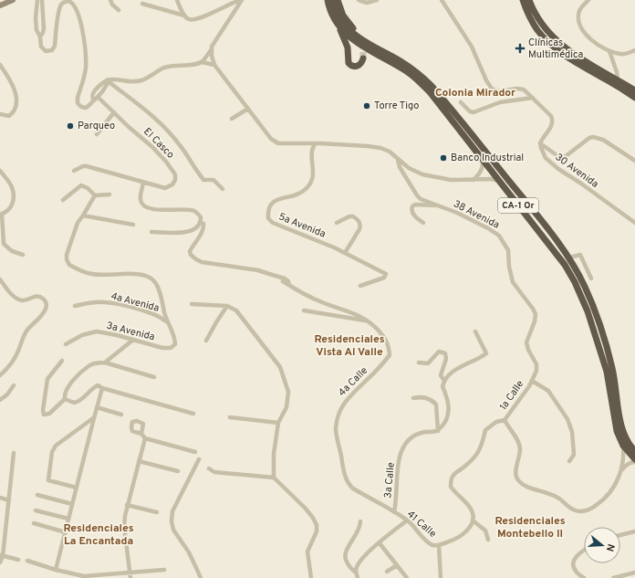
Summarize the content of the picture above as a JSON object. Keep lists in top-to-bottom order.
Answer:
{
  "streets": {
    "highway": ["CA-1 Or"],
    "street": [
      "El Casco",
      "30 Avenida",
      "38 Avenida",
      "5a Avenida",
      "4a Avenida",
      "3a Avenida",
      "4a Calle",
      "1a Calle",
      "3a Calle",
      "41 Calle"
    ]
  },
  "crossings": [
    ["38 Avenida", "1a Calle"],
    ["4a Avenida", "3a Avenida"],
    ["4a Calle", "3a Calle"],
    ["4a Calle", "41 Calle"],
    ["3a Calle", "41 Calle"]
  ],
  "districts": [
    "Colonia Mirador",
    "Residenciales Vista Al Valle",
    "Residenciales Montebello II",
    "Residenciales La Encantada"
  ],
  "places": {
    "health": ["Clínicas Multimédica"],
    "other": ["Torre Tigo", "Parqueo", "Banco Industrial"]
  },
  "north": "right"
}
